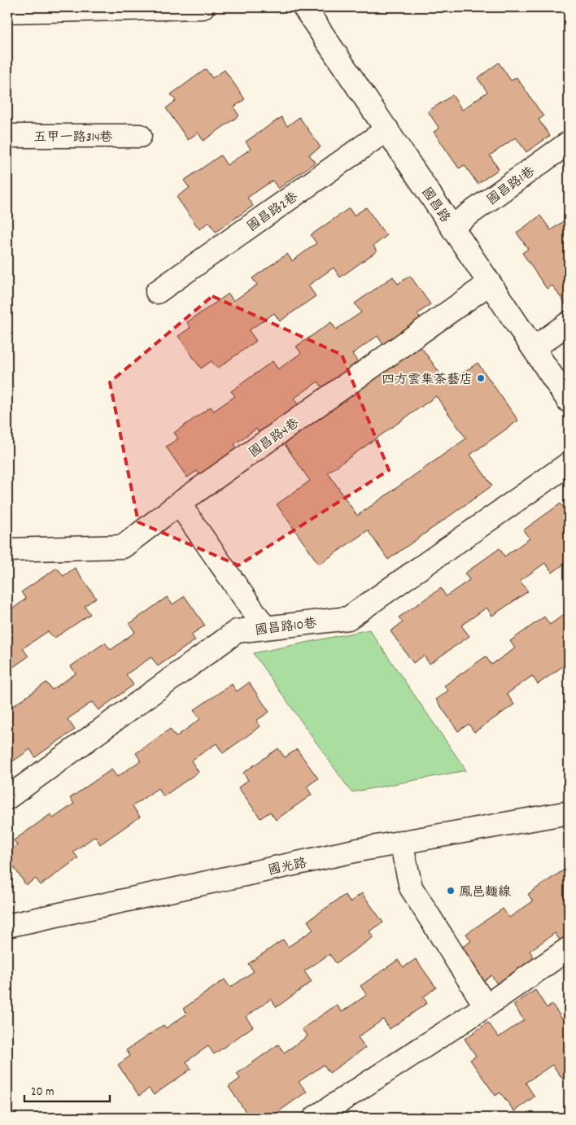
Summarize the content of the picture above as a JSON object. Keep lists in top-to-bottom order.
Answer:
{
  "streets": {
    "street": [
      "五甲一路314巷",
      "國昌路1巷",
      "國昌路",
      "國昌路2巷",
      "國昌路4巷",
      "國昌路10巷",
      "國光路"
    ]
  },
  "crossings": [
    ["國昌路1巷", "國昌路"],
    ["國昌路", "國昌路2巷"],
    ["國昌路", "國昌路4巷"]
  ],
  "places": ["四方雲集茶藝店", "鳳邑麵線"],
  "scale_bar": "20 m"
}
